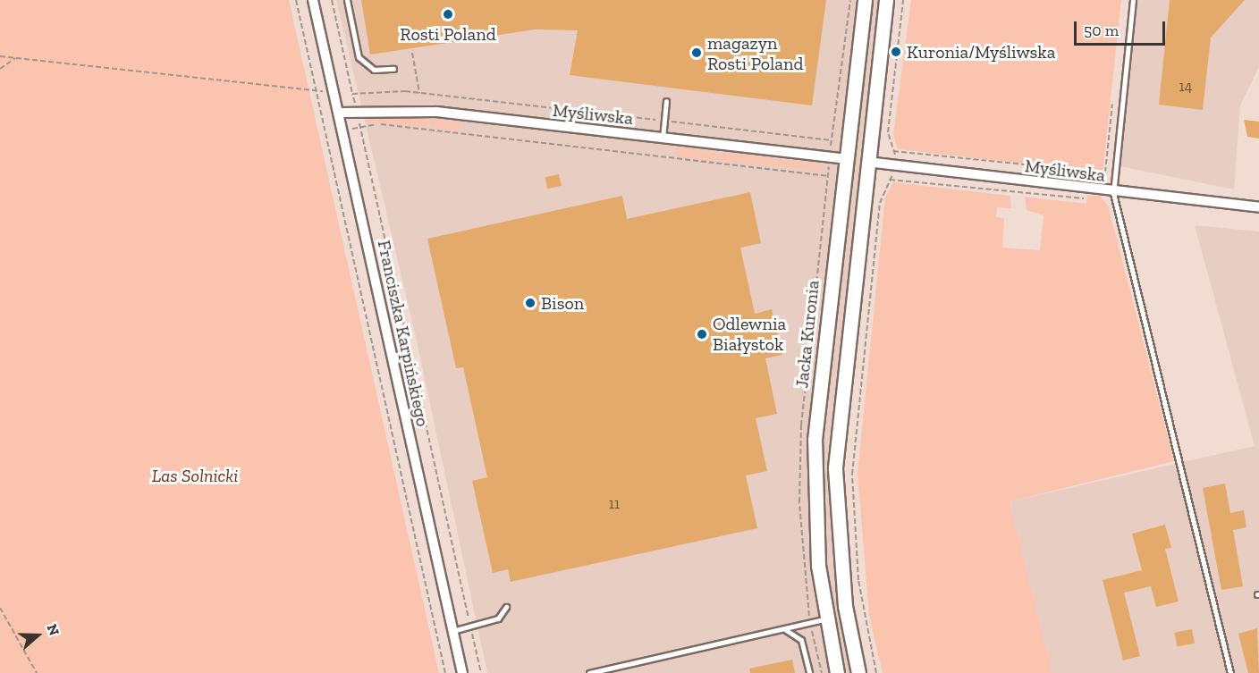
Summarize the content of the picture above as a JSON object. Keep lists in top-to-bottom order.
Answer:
{
  "streets": {
    "main road": ["Jacka Kuronia"],
    "street": ["Myśliwska", "Franciszka Karpińskiego"]
  },
  "crossings": [
    ["Myśliwska", "Franciszka Karpińskiego"],
    ["Myśliwska", "Jacka Kuronia"]
  ],
  "parks": ["Las Solnicki"],
  "places": [
    "Rosti Poland",
    "Kuronia/Myśliwska",
    "magazyn Rosti Poland",
    "Bison",
    "Odlewnia Białystok"
  ],
  "house_numbers": ["14", "11"],
  "scale_bar": "50 m",
  "north": "right"
}
